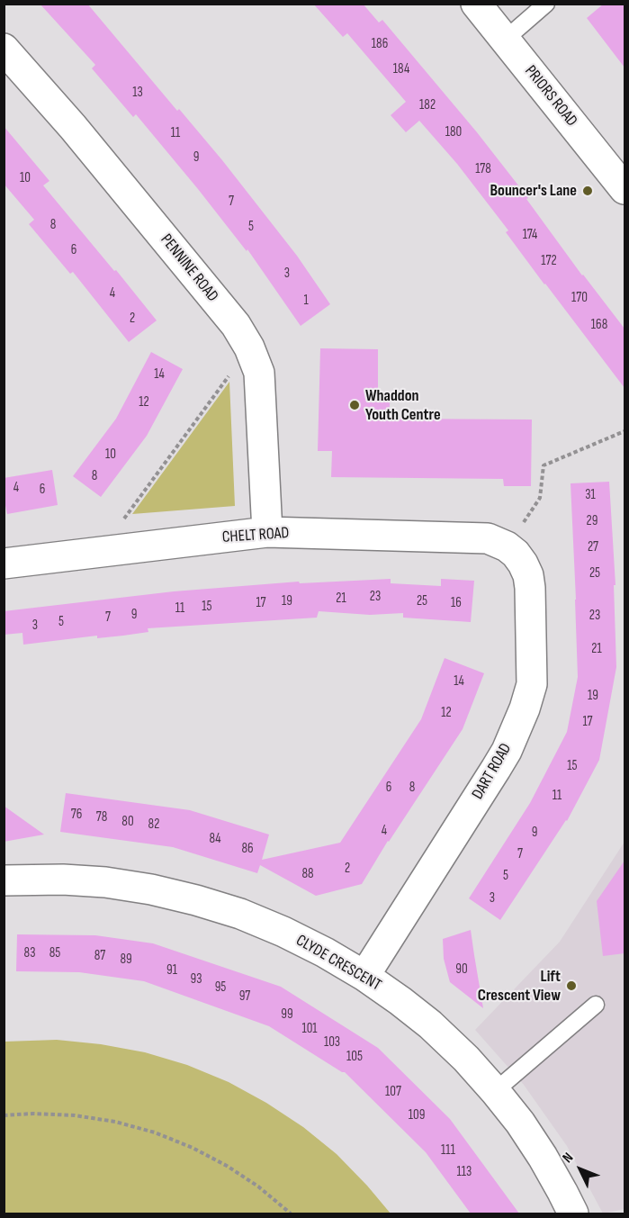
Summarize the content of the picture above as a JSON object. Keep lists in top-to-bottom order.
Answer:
{
  "streets": {
    "street": [
      "PRIORS ROAD",
      "PENNINE ROAD",
      "CHELT ROAD",
      "DART ROAD",
      "CLYDE CRESCENT"
    ]
  },
  "crossings": [
    ["PENNINE ROAD", "CHELT ROAD"],
    ["CHELT ROAD", "DART ROAD"],
    ["DART ROAD", "CLYDE CRESCENT"]
  ],
  "places": ["Bouncer's Lane", "Whaddon Youth Centre", "Lift Crescent View"],
  "house_numbers": [
    "186",
    "184",
    "13",
    "182",
    "180",
    "11",
    "9",
    "178",
    "10",
    "7",
    "8",
    "5",
    "174",
    "6",
    "172",
    "3",
    "4",
    "170",
    "1",
    "2",
    "168",
    "14",
    "12",
    "10",
    "8",
    "4",
    "6",
    "31",
    "29",
    "27",
    "25",
    "23",
    "21",
    "19",
    "25",
    "17",
    "16",
    "15",
    "11",
    "9",
    "23",
    "7",
    "5",
    "3",
    "21",
    "14",
    "19",
    "12",
    "17",
    "15",
    "6",
    "8",
    "11",
    "76",
    "78",
    "80",
    "82",
    "4",
    "9",
    "84",
    "86",
    "7",
    "2",
    "88",
    "5",
    "3",
    "83",
    "85",
    "87",
    "89",
    "90",
    "91",
    "93",
    "95",
    "97",
    "99",
    "101",
    "103",
    "105",
    "107",
    "109",
    "111",
    "113"
  ],
  "north": "top left"
}
